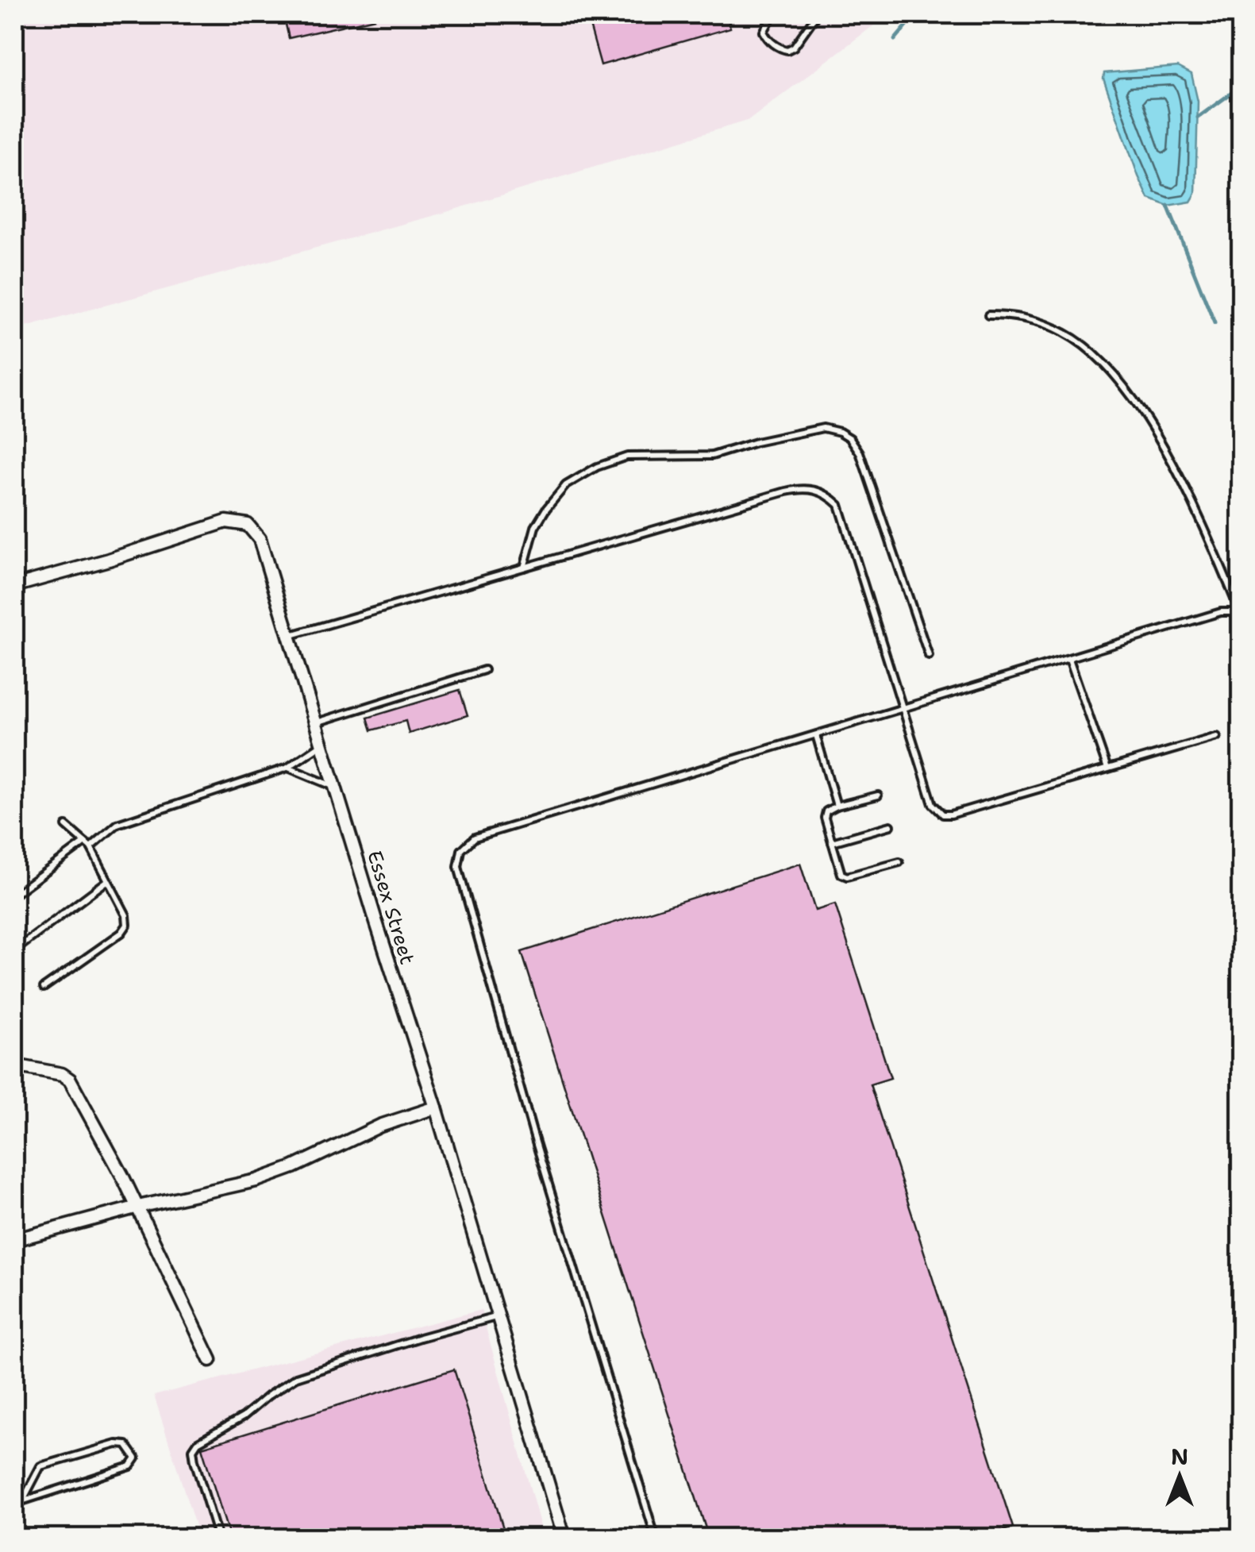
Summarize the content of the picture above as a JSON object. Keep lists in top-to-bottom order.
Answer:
{
  "streets": {
    "street": ["Essex Street"]
  },
  "north": "top"
}
